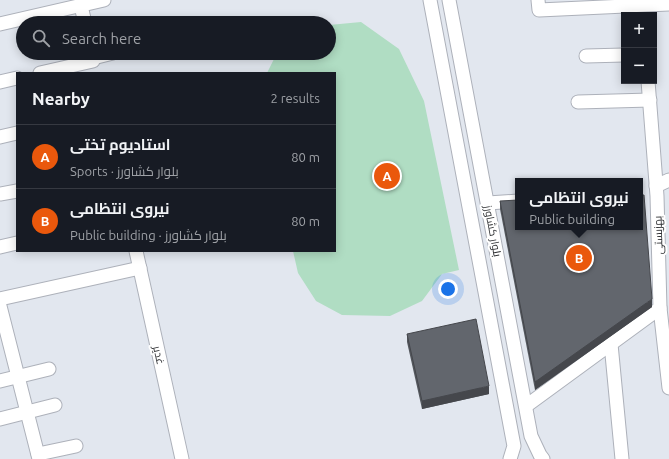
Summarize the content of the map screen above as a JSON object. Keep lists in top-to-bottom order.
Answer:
{
  "streets": {
    "street": ["بلوار کشاورز", "بهزیستی", "غدیر"]
  },
  "page": {
    "map_buttons": ["+", "−"],
    "search": "Search here",
    "heading": ["Nearby", "2 results"],
    "list": [
      {
        "mark": "A",
        "name": "استادیوم تختی",
        "note": "Sports · بلوار کشاورز",
        "value": "80 m"
      },
      {
        "mark": "B",
        "name": "نیروی انتظامی",
        "note": "Public building · بلوار کشاورز",
        "value": "80 m"
      }
    ],
    "pins": ["A", "B"],
    "popup": ["نیروی انتظامی", "Public building"]
  }
}
